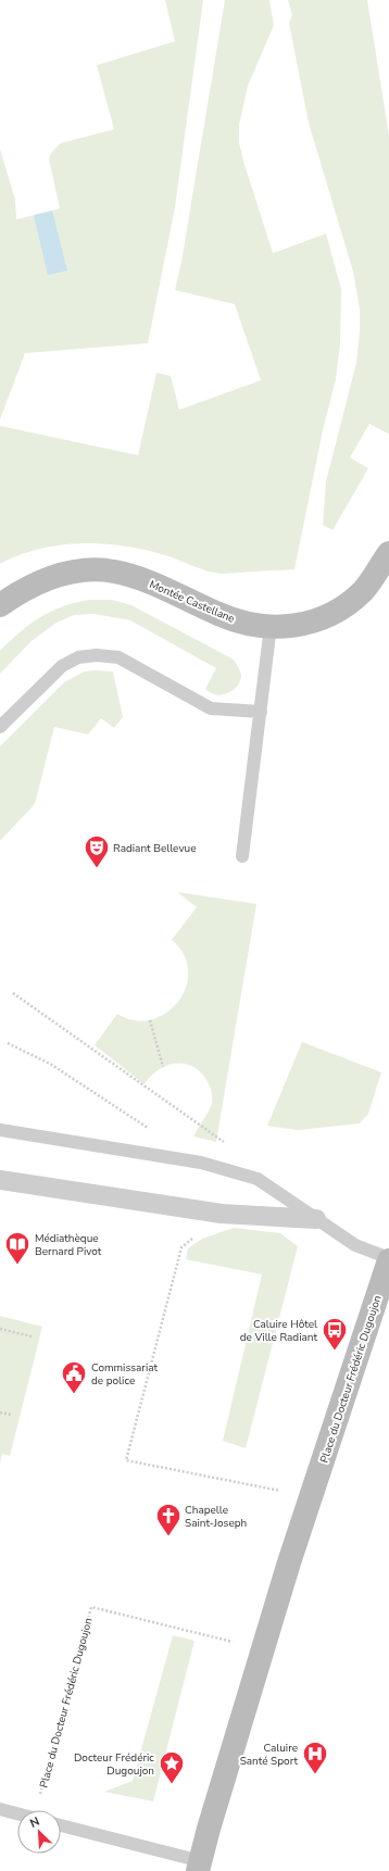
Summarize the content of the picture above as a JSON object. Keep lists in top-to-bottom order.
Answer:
{
  "streets": {
    "main road": ["Montée Castellane", "Place du Docteur Frédéric Dugoujon"]
  },
  "places": {
    "theatre": ["Radiant Bellevue"],
    "library": ["Médiathèque Bernard Pivot"],
    "bus stop": ["Caluire Hôtel de Ville Radiant"],
    "public building": ["Commissariat de police"],
    "church": ["Chapelle Saint-Joseph"],
    "hospital": ["Caluire Santé Sport"],
    "place": ["Docteur Frédéric Dugoujon"]
  },
  "north": "top left"
}
